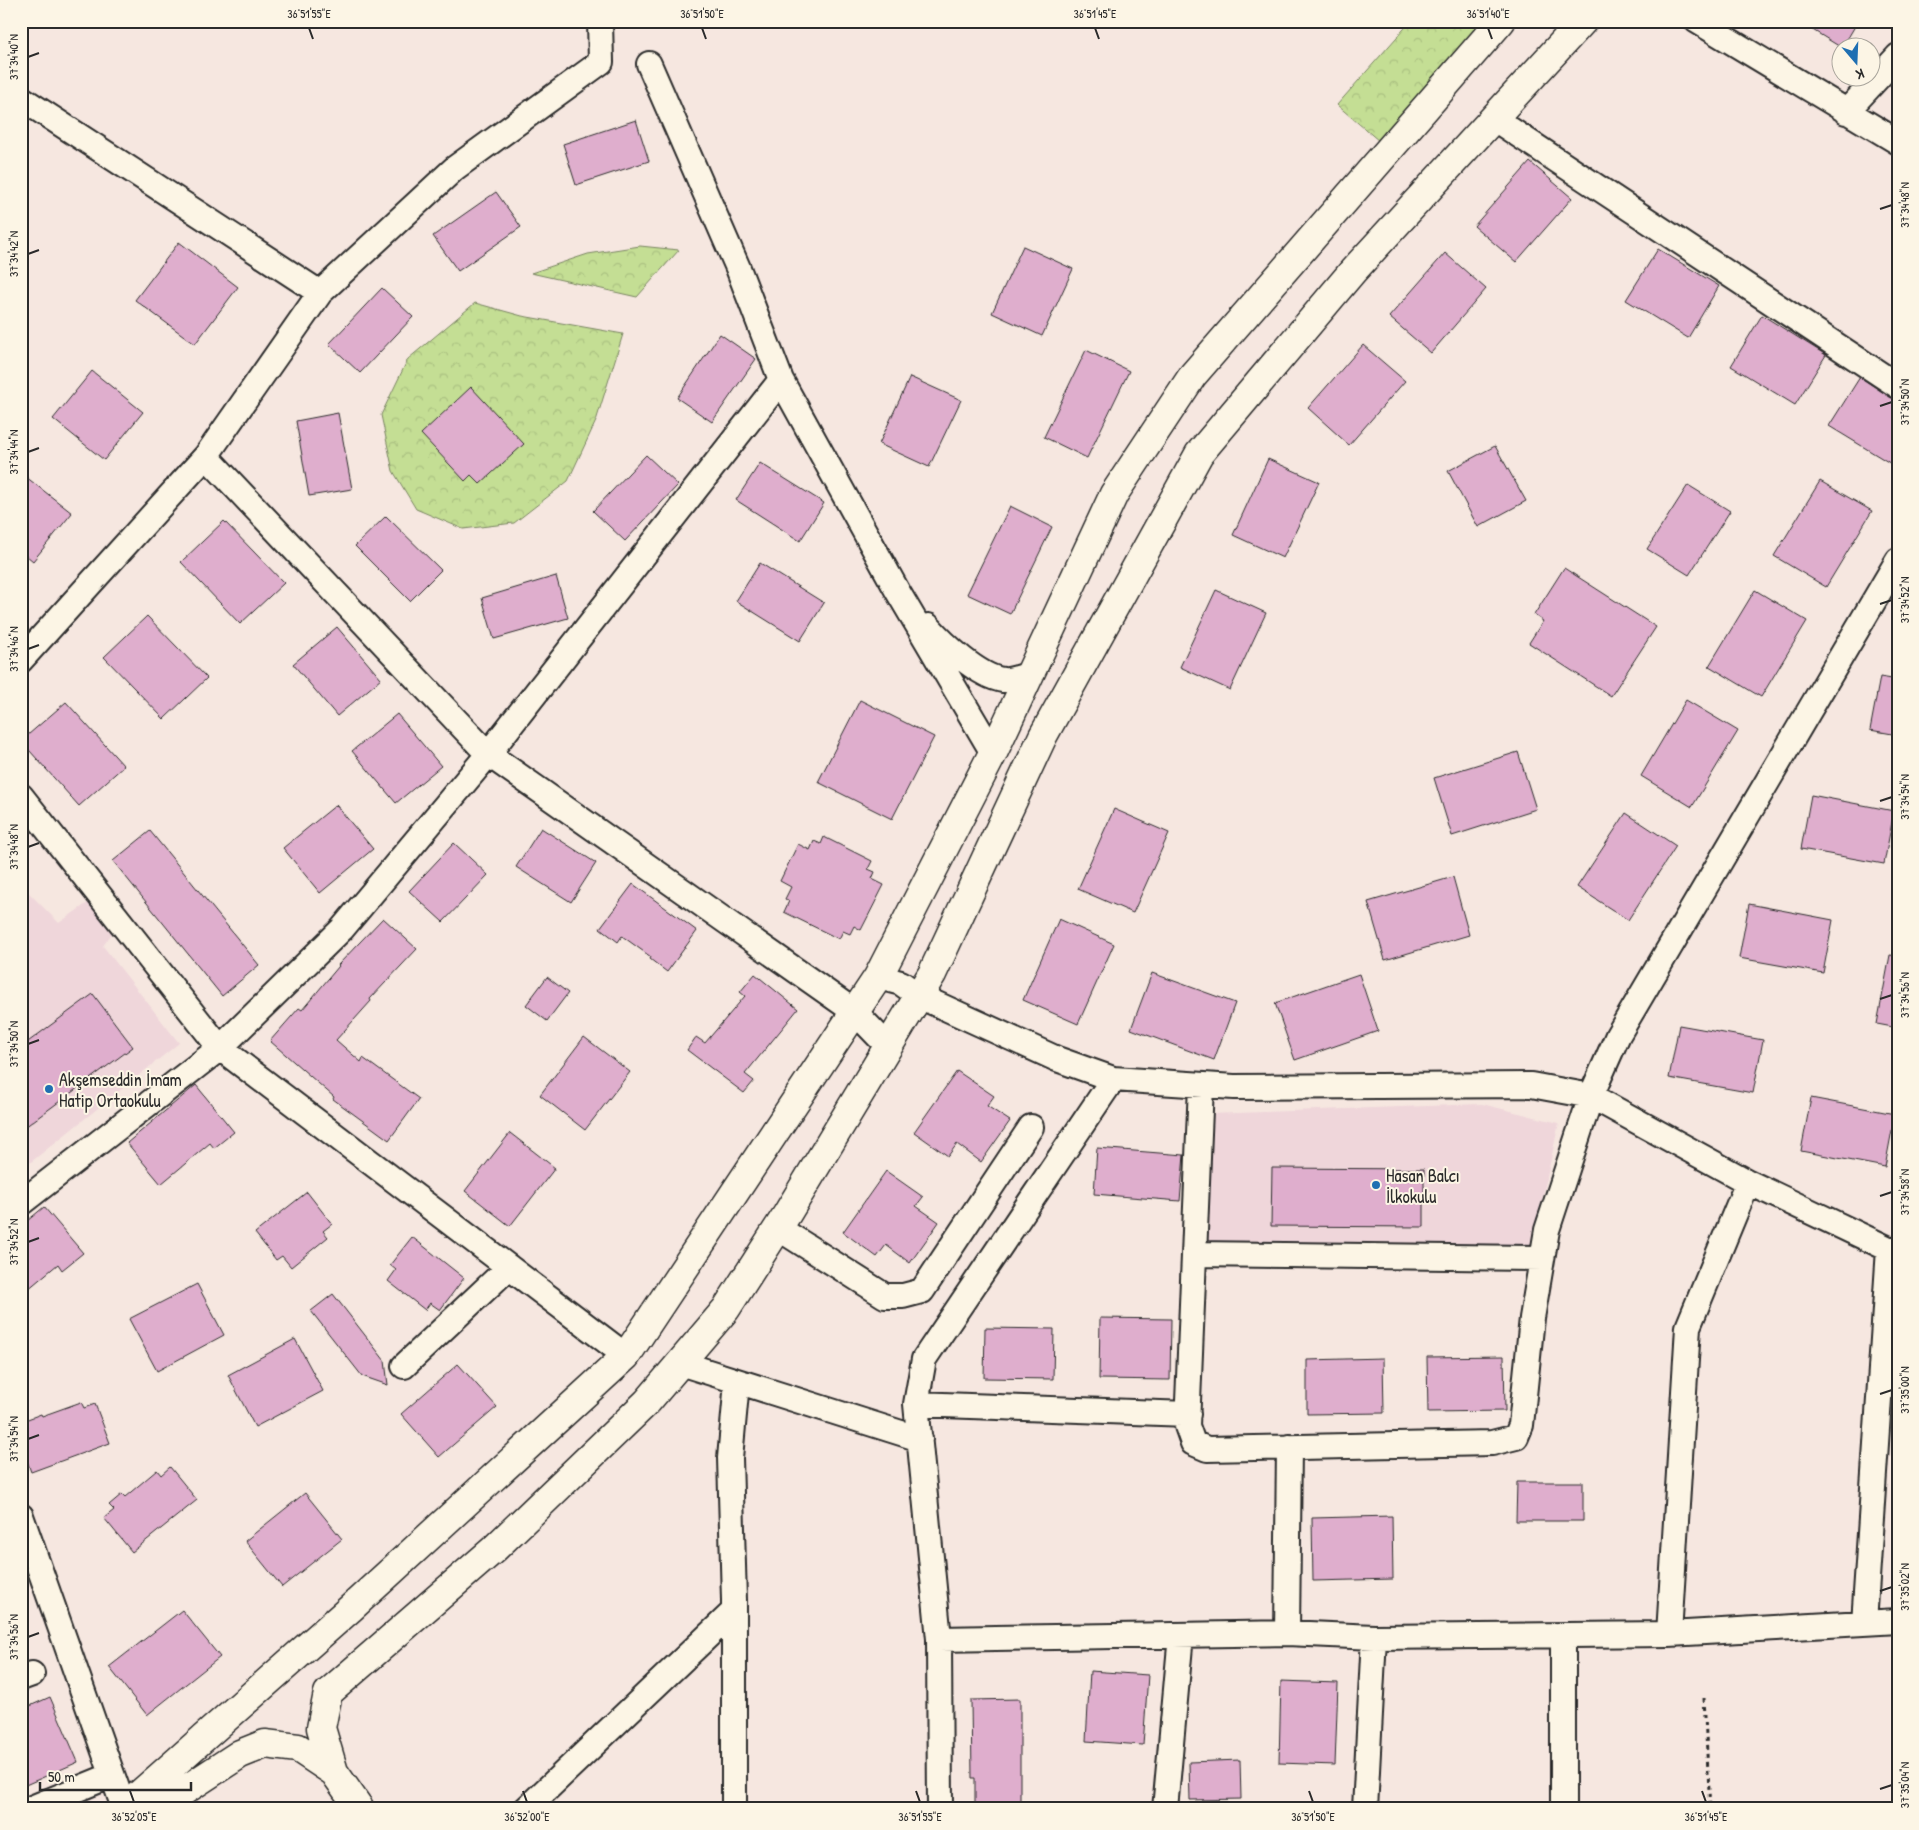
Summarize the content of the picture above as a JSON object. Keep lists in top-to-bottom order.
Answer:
{
  "places": ["Akşemseddin İmam Hatip Ortaokulu", "Hasan Balcı İlkokulu"],
  "scale_bar": "50 m",
  "north": "bottom",
  "coordinates": [
    "36°51'55\"E",
    "36°51'50\"E",
    "36°51'45\"E",
    "36°51'40\"E",
    "37°34'40\"N",
    "37°34'48\"N",
    "37°34'42\"N",
    "37°34'50\"N",
    "37°34'44\"N",
    "37°34'52\"N",
    "37°34'46\"N",
    "37°34'54\"N",
    "37°34'56\"N",
    "37°34'58\"N",
    "37°35'00\"N",
    "37°35'02\"N",
    "37°35'04\"N",
    "36°52'05\"E",
    "36°52'00\"E"
  ]
}
